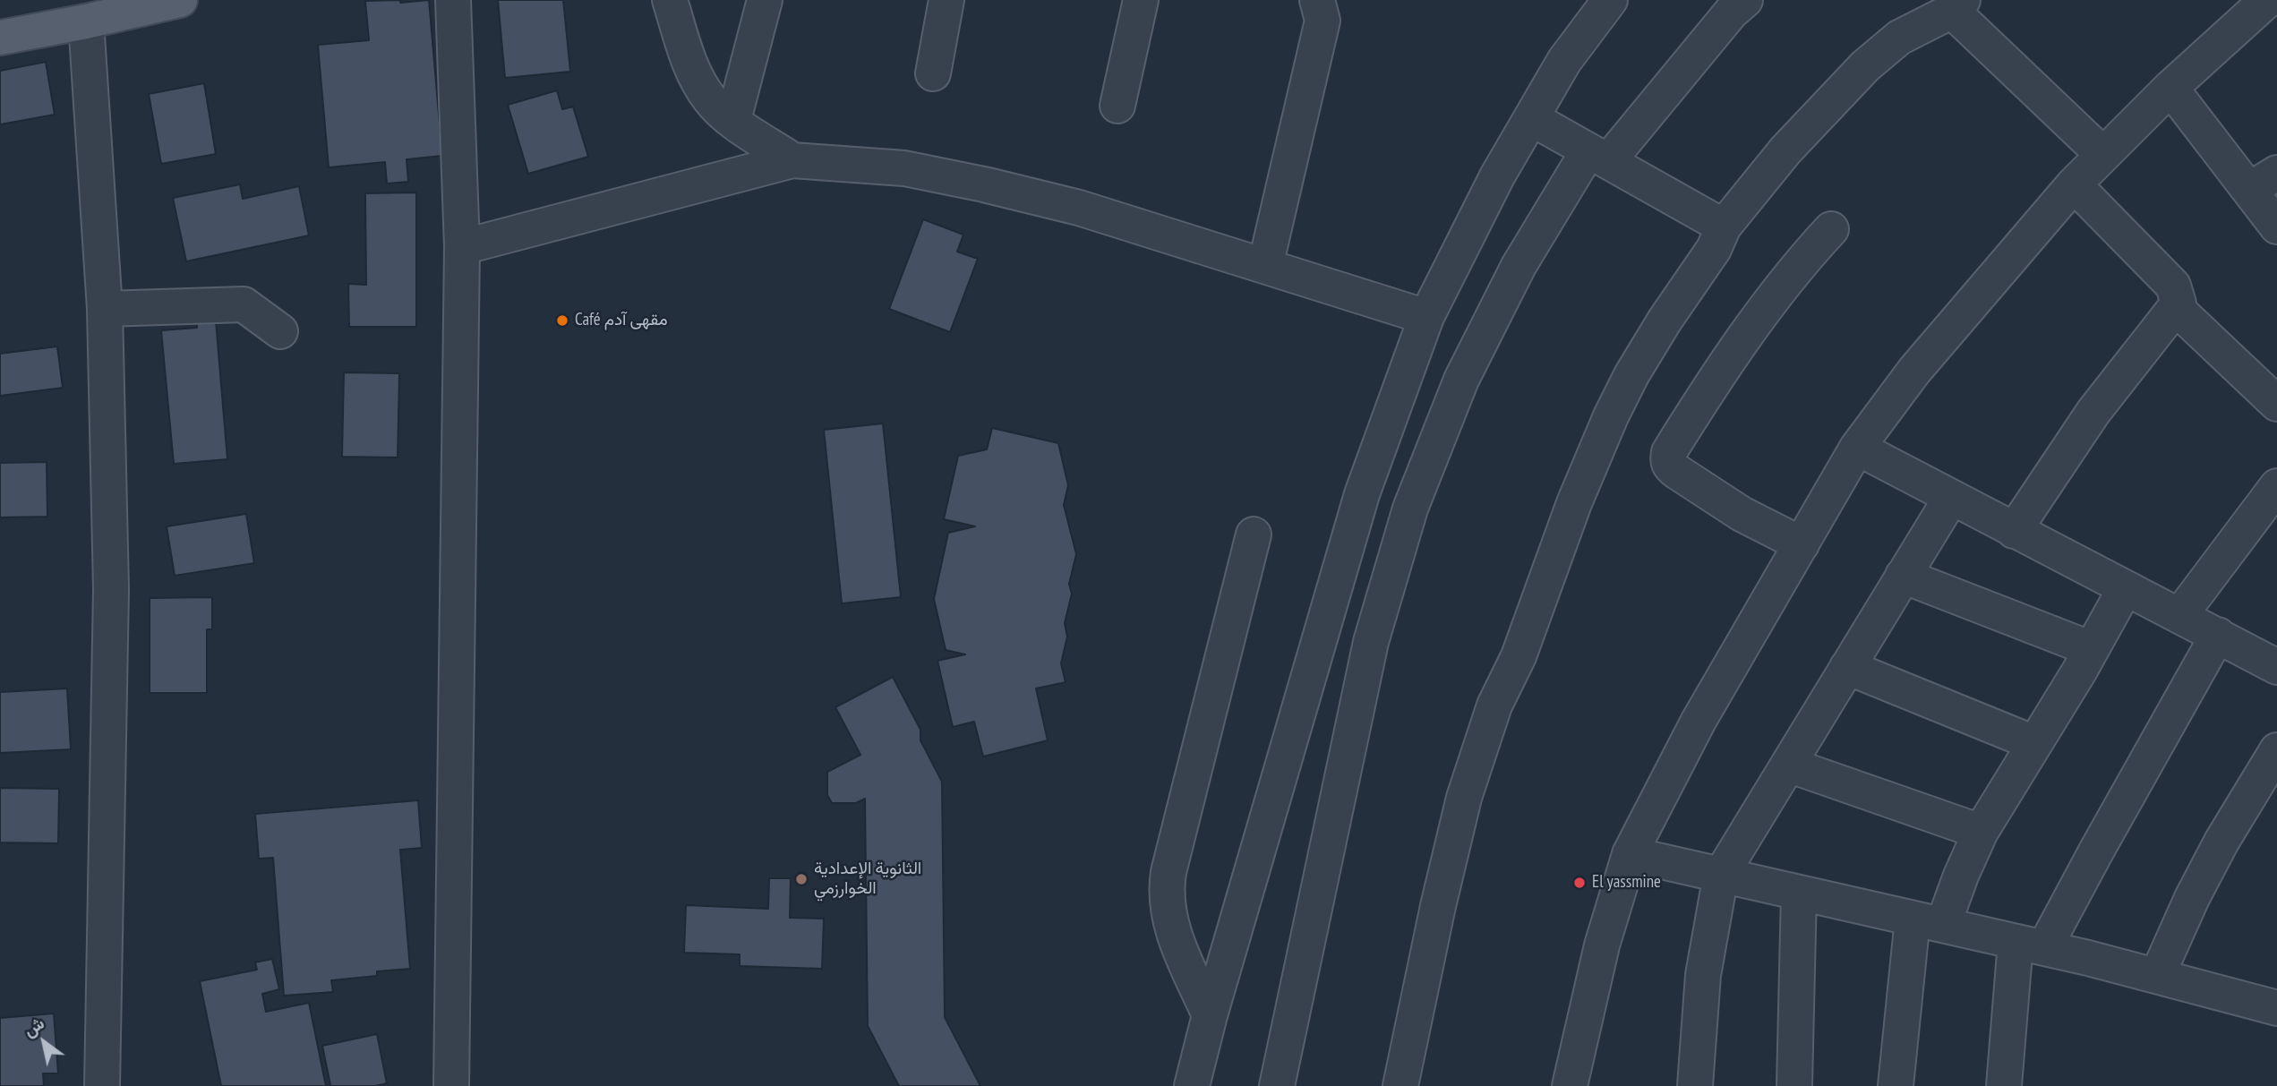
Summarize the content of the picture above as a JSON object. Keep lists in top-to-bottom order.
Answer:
{
  "places": ["Café مقهى آدم", "الثانوية الإعدادية الخوارزمي", "El yassmine"],
  "north": "top left"
}
